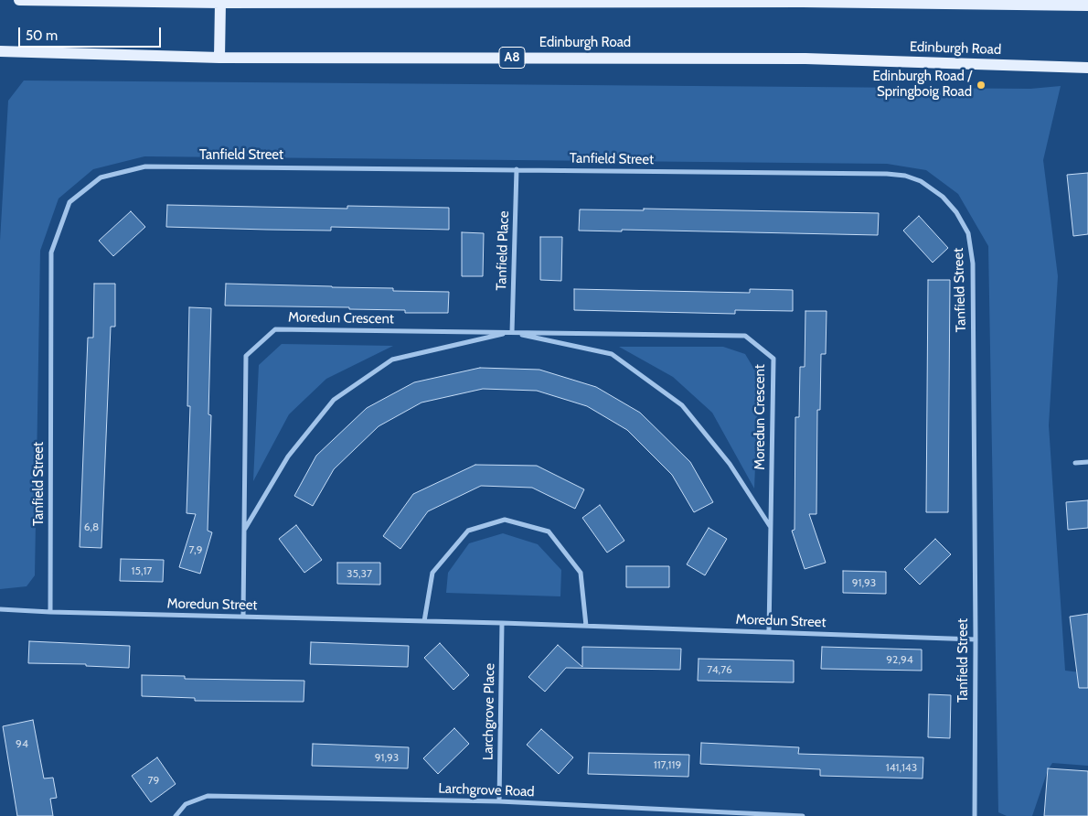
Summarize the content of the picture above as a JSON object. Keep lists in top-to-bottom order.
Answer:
{
  "streets": {
    "main road": ["Edinburgh Road", "A8"],
    "street": [
      "Tanfield Street",
      "Tanfield Place",
      "Moredun Crescent",
      "Moredun Street",
      "Larchgrove Place",
      "Larchgrove Road"
    ]
  },
  "crossings": [
    ["Tanfield Street", "Tanfield Place"],
    ["Tanfield Street", "Moredun Street"],
    ["Tanfield Place", "Moredun Crescent"],
    ["Moredun Crescent", "Moredun Street"],
    ["Moredun Street", "Larchgrove Place"],
    ["Larchgrove Place", "Larchgrove Road"]
  ],
  "places": ["Edinburgh Road / Springboig Road"],
  "house_numbers": [
    "6,8",
    "7,9",
    "15,17",
    "35,37",
    "91,93",
    "92,94",
    "74,76",
    "94",
    "91,93",
    "117,119",
    "141,143",
    "79"
  ],
  "scale_bar": "50 m"
}
